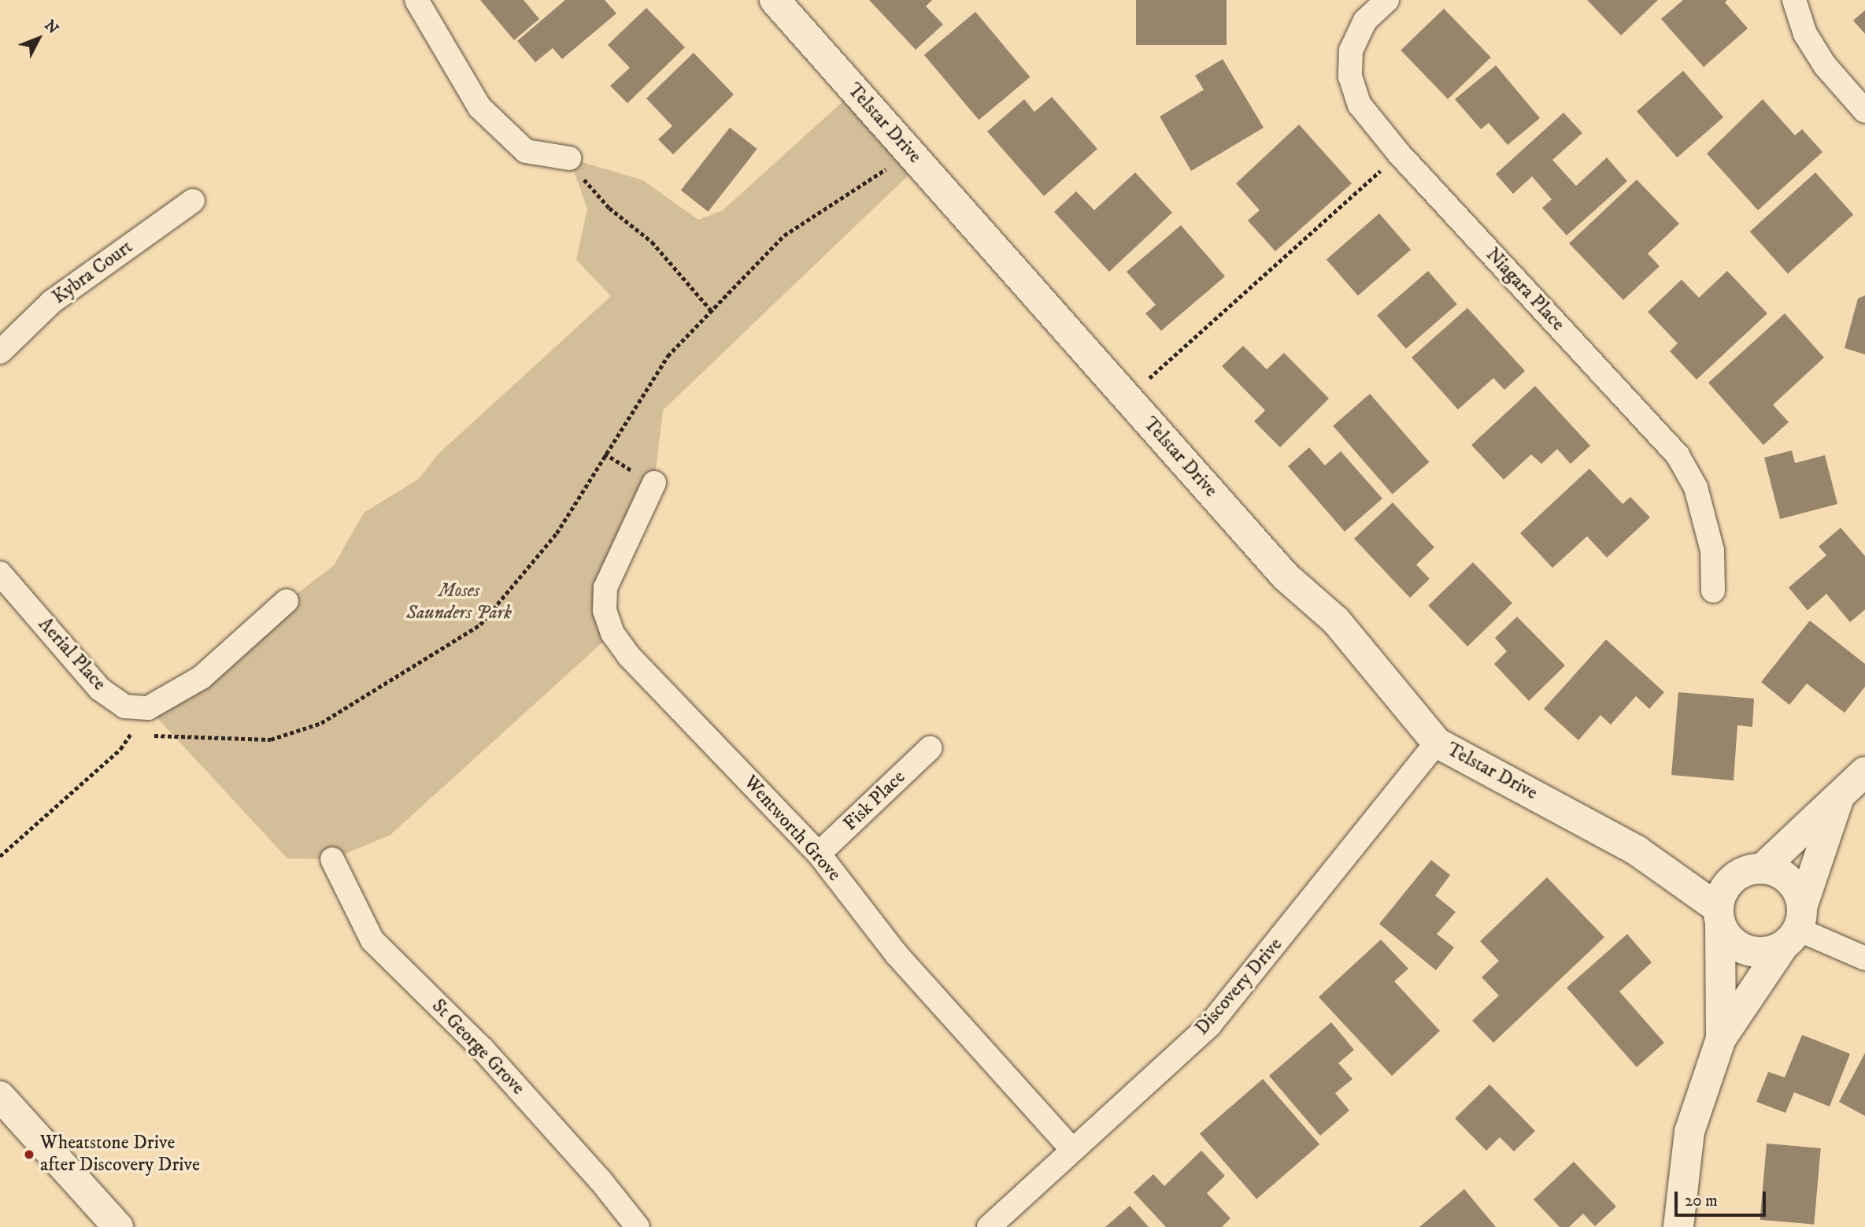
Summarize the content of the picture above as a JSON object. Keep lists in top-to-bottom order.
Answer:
{
  "streets": {
    "street": [
      "Telstar Drive",
      "Kybra Court",
      "Niagara Place",
      "Aerial Place",
      "Fisk Place",
      "Wentworth Grove",
      "Discovery Drive",
      "St George Grove"
    ]
  },
  "crossings": [
    ["Telstar Drive", "Discovery Drive"],
    ["Fisk Place", "Wentworth Grove"],
    ["Wentworth Grove", "Discovery Drive"]
  ],
  "parks": ["Moses Saunders Park"],
  "places": ["Wheatstone Drive after Discovery Drive"],
  "scale_bar": "20 m",
  "north": "top right"
}
